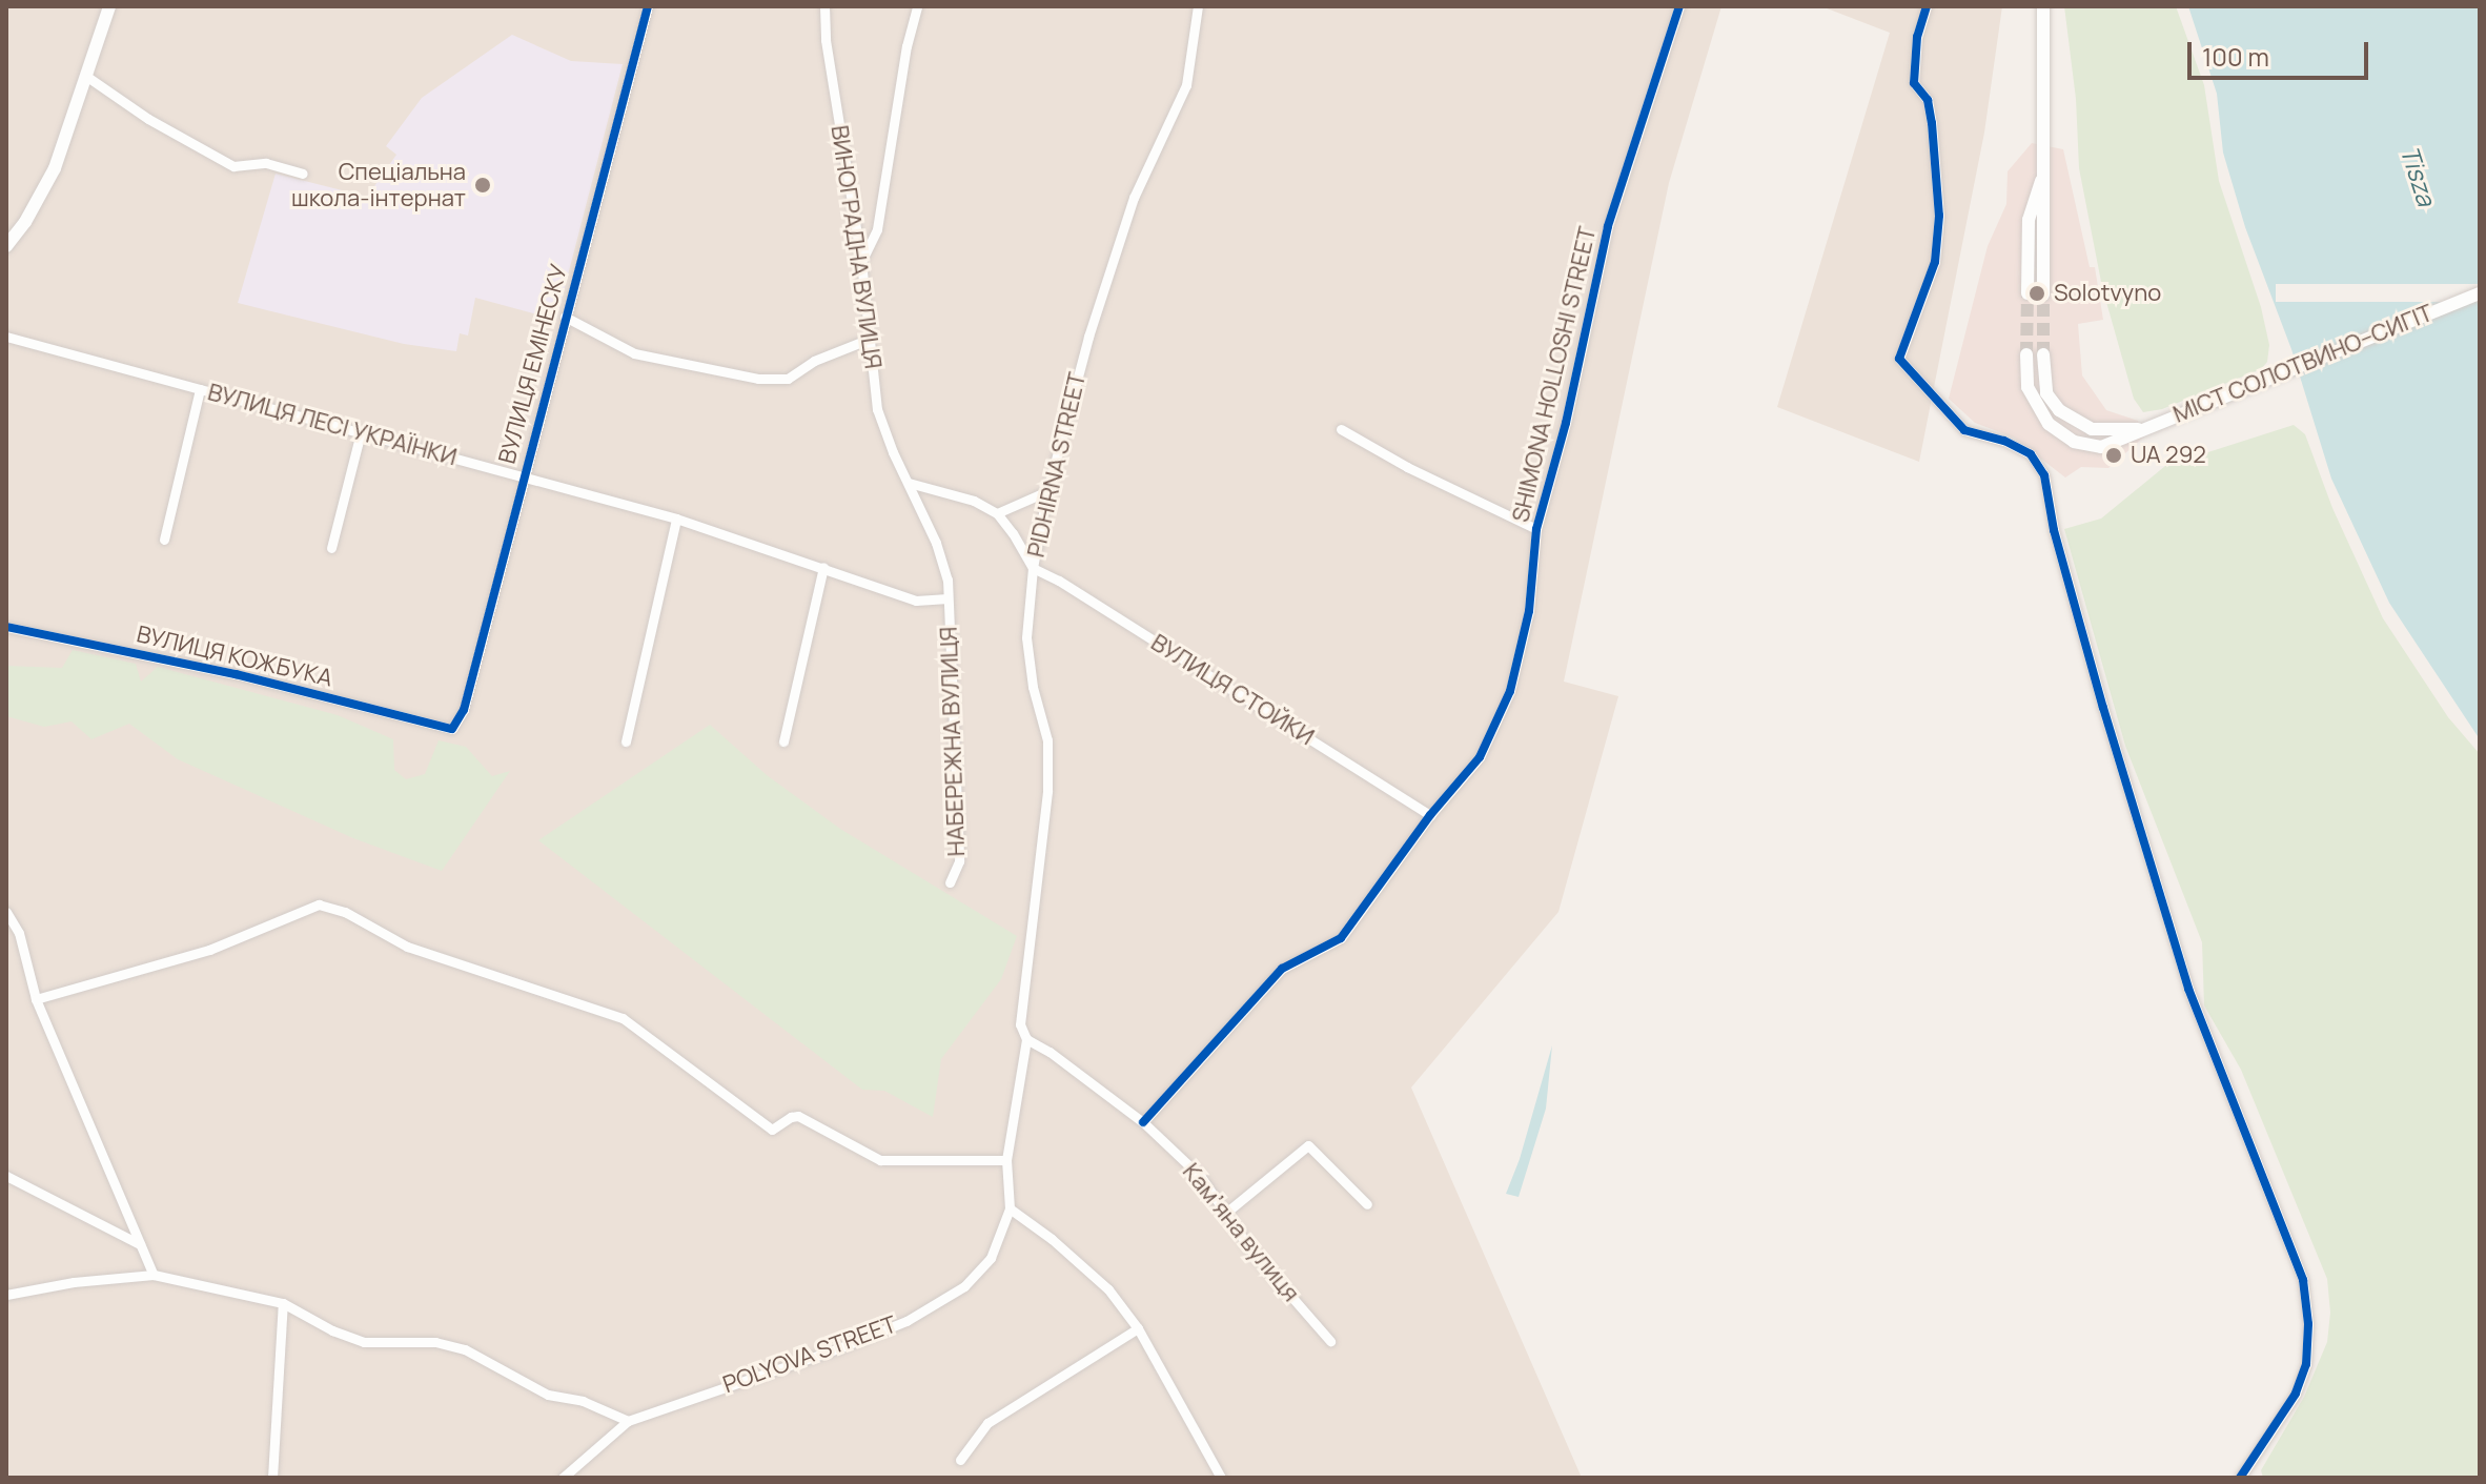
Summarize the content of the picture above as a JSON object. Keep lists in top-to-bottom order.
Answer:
{
  "streets": {
    "street": [
      "ВИНОГРАДНА ВУЛИЦЯ",
      "ВУЛИЦЯ ЕМІНЕСКУ",
      "МІСТ СОЛОТВИНО–СИГІТ",
      "SHIMONA HOLLOSHI STREET",
      "ВУЛИЦЯ ЛЕСІ УКРАЇНКИ",
      "PIDHIRNA STREET",
      "ВУЛИЦЯ КОЖБУКА",
      "ВУЛИЦЯ СТОЙКИ",
      "НАБЕРЕЖНА ВУЛИЦЯ",
      "Камʼяна вулиця",
      "POLYOVA STREET"
    ]
  },
  "crossings": [
    ["ВИНОГРАДНА ВУЛИЦЯ", "ВУЛИЦЯ ЛЕСІ УКРАЇНКИ"],
    ["ВИНОГРАДНА ВУЛИЦЯ", "НАБЕРЕЖНА ВУЛИЦЯ"],
    ["ВУЛИЦЯ ЕМІНЕСКУ", "ВУЛИЦЯ ЛЕСІ УКРАЇНКИ"],
    ["ВУЛИЦЯ ЕМІНЕСКУ", "ВУЛИЦЯ КОЖБУКА"],
    ["SHIMONA HOLLOSHI STREET", "ВУЛИЦЯ СТОЙКИ"],
    ["SHIMONA HOLLOSHI STREET", "Камʼяна вулиця"],
    ["ВУЛИЦЯ ЛЕСІ УКРАЇНКИ", "НАБЕРЕЖНА ВУЛИЦЯ"],
    ["PIDHIRNA STREET", "ВУЛИЦЯ СТОЙКИ"],
    ["PIDHIRNA STREET", "Камʼяна вулиця"],
    ["PIDHIRNA STREET", "POLYOVA STREET"],
    ["Камʼяна вулиця", "POLYOVA STREET"]
  ],
  "water": ["Tisza"],
  "places": ["Спеціальна школа-інтернат", "Solotvyno", "UA 292"],
  "scale_bar": "100 m"
}
